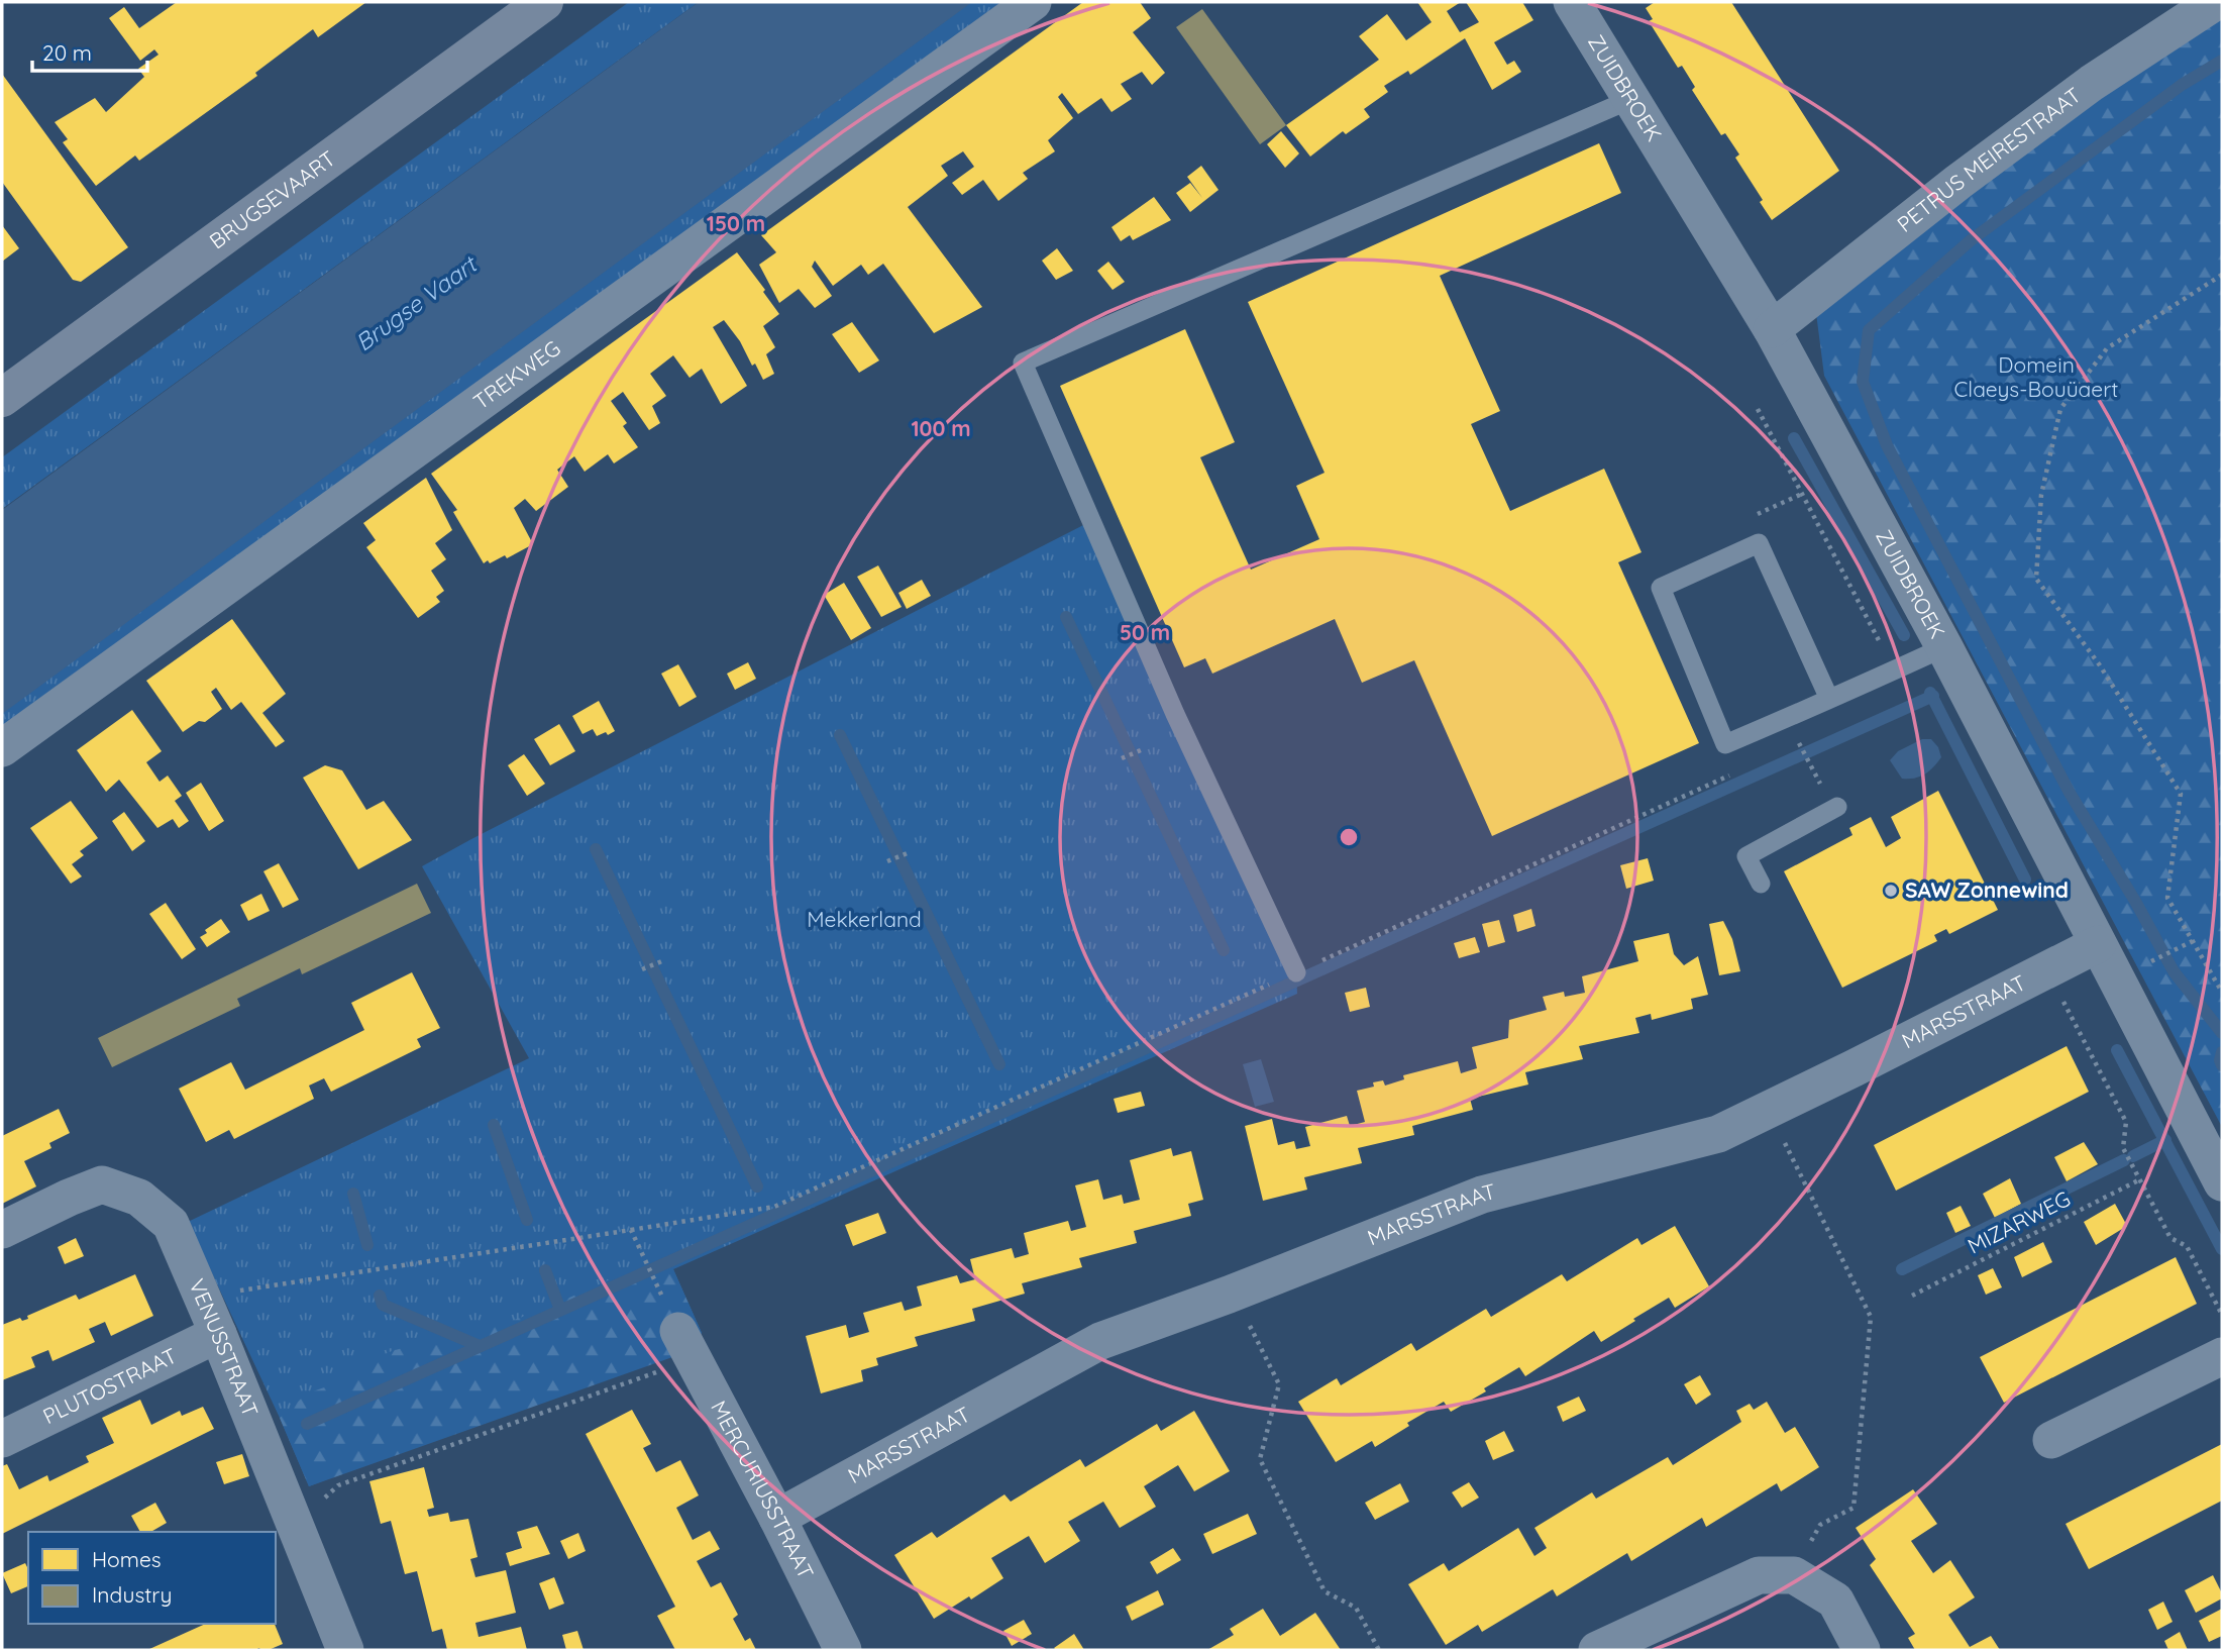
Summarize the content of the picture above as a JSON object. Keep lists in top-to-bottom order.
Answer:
{
  "streets": {
    "main road": ["BRUGSEVAART"],
    "street": [
      "ZUIDBROEK",
      "PETRUS MEIRESTRAAT",
      "TREKWEG",
      "MARSSTRAAT",
      "VENUSSTRAAT",
      "PLUTOSTRAAT",
      "MERCURIUSSTRAAT"
    ],
    "path": ["MIZARWEG"]
  },
  "crossings": [
    ["ZUIDBROEK", "PETRUS MEIRESTRAAT"],
    ["ZUIDBROEK", "MARSSTRAAT"],
    ["MARSSTRAAT", "MERCURIUSSTRAAT"],
    ["VENUSSTRAAT", "PLUTOSTRAAT"]
  ],
  "water": ["Brugse Vaart"],
  "parks": ["Domein Claeys-Bouüaert", "Mekkerland"],
  "places": ["SAW Zonnewind"],
  "legend": ["Homes", "Industry"],
  "scale_bar": "20 m",
  "rings": ["150 m", "100 m", "50 m"]
}
